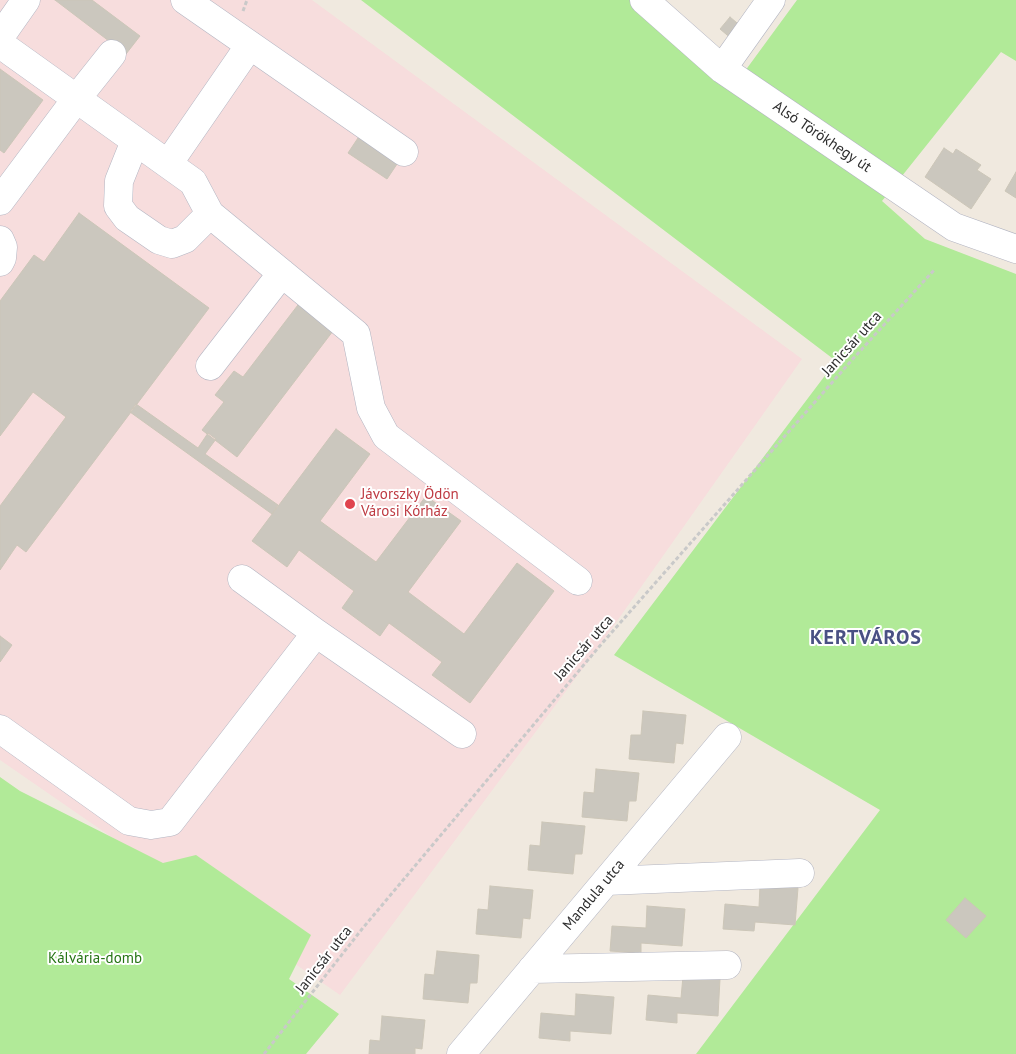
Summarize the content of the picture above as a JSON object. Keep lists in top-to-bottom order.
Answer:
{
  "streets": {
    "street": ["Alsó Törökhegy út", "Mandula utca"],
    "path": ["Janicsár utca"]
  },
  "districts": ["KERTVÁROS"],
  "parks": ["Kálvária-domb"],
  "places": ["Jávorszky Ödön Városi Kórház"]
}
